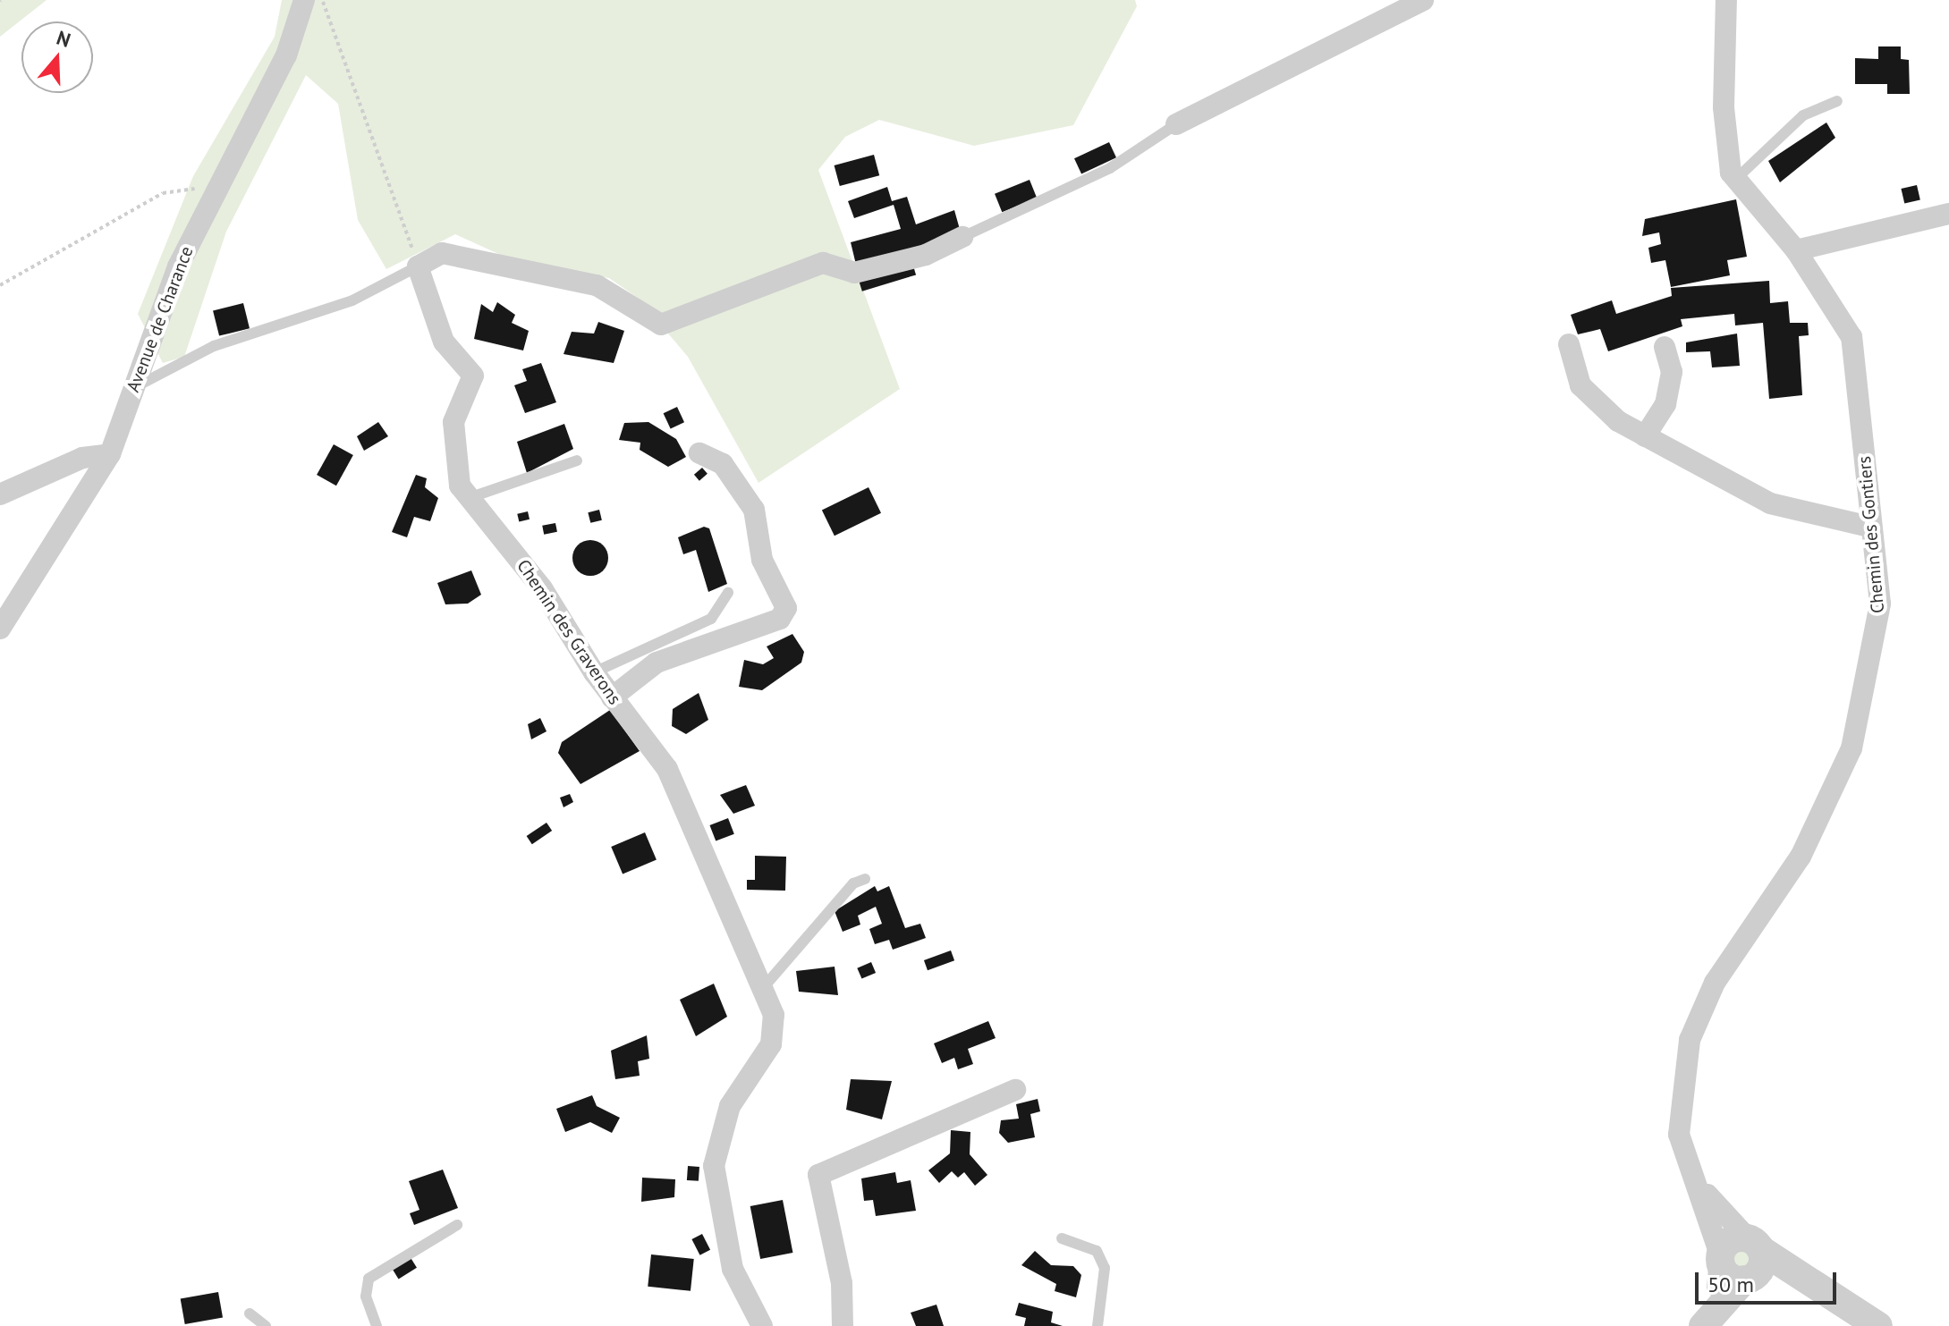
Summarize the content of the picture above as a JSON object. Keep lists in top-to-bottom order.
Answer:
{
  "streets": {
    "street": ["Avenue de Charance", "Chemin des Gontiers", "Chemin des Graverons"]
  },
  "scale_bar": "50 m",
  "north": "top"
}
